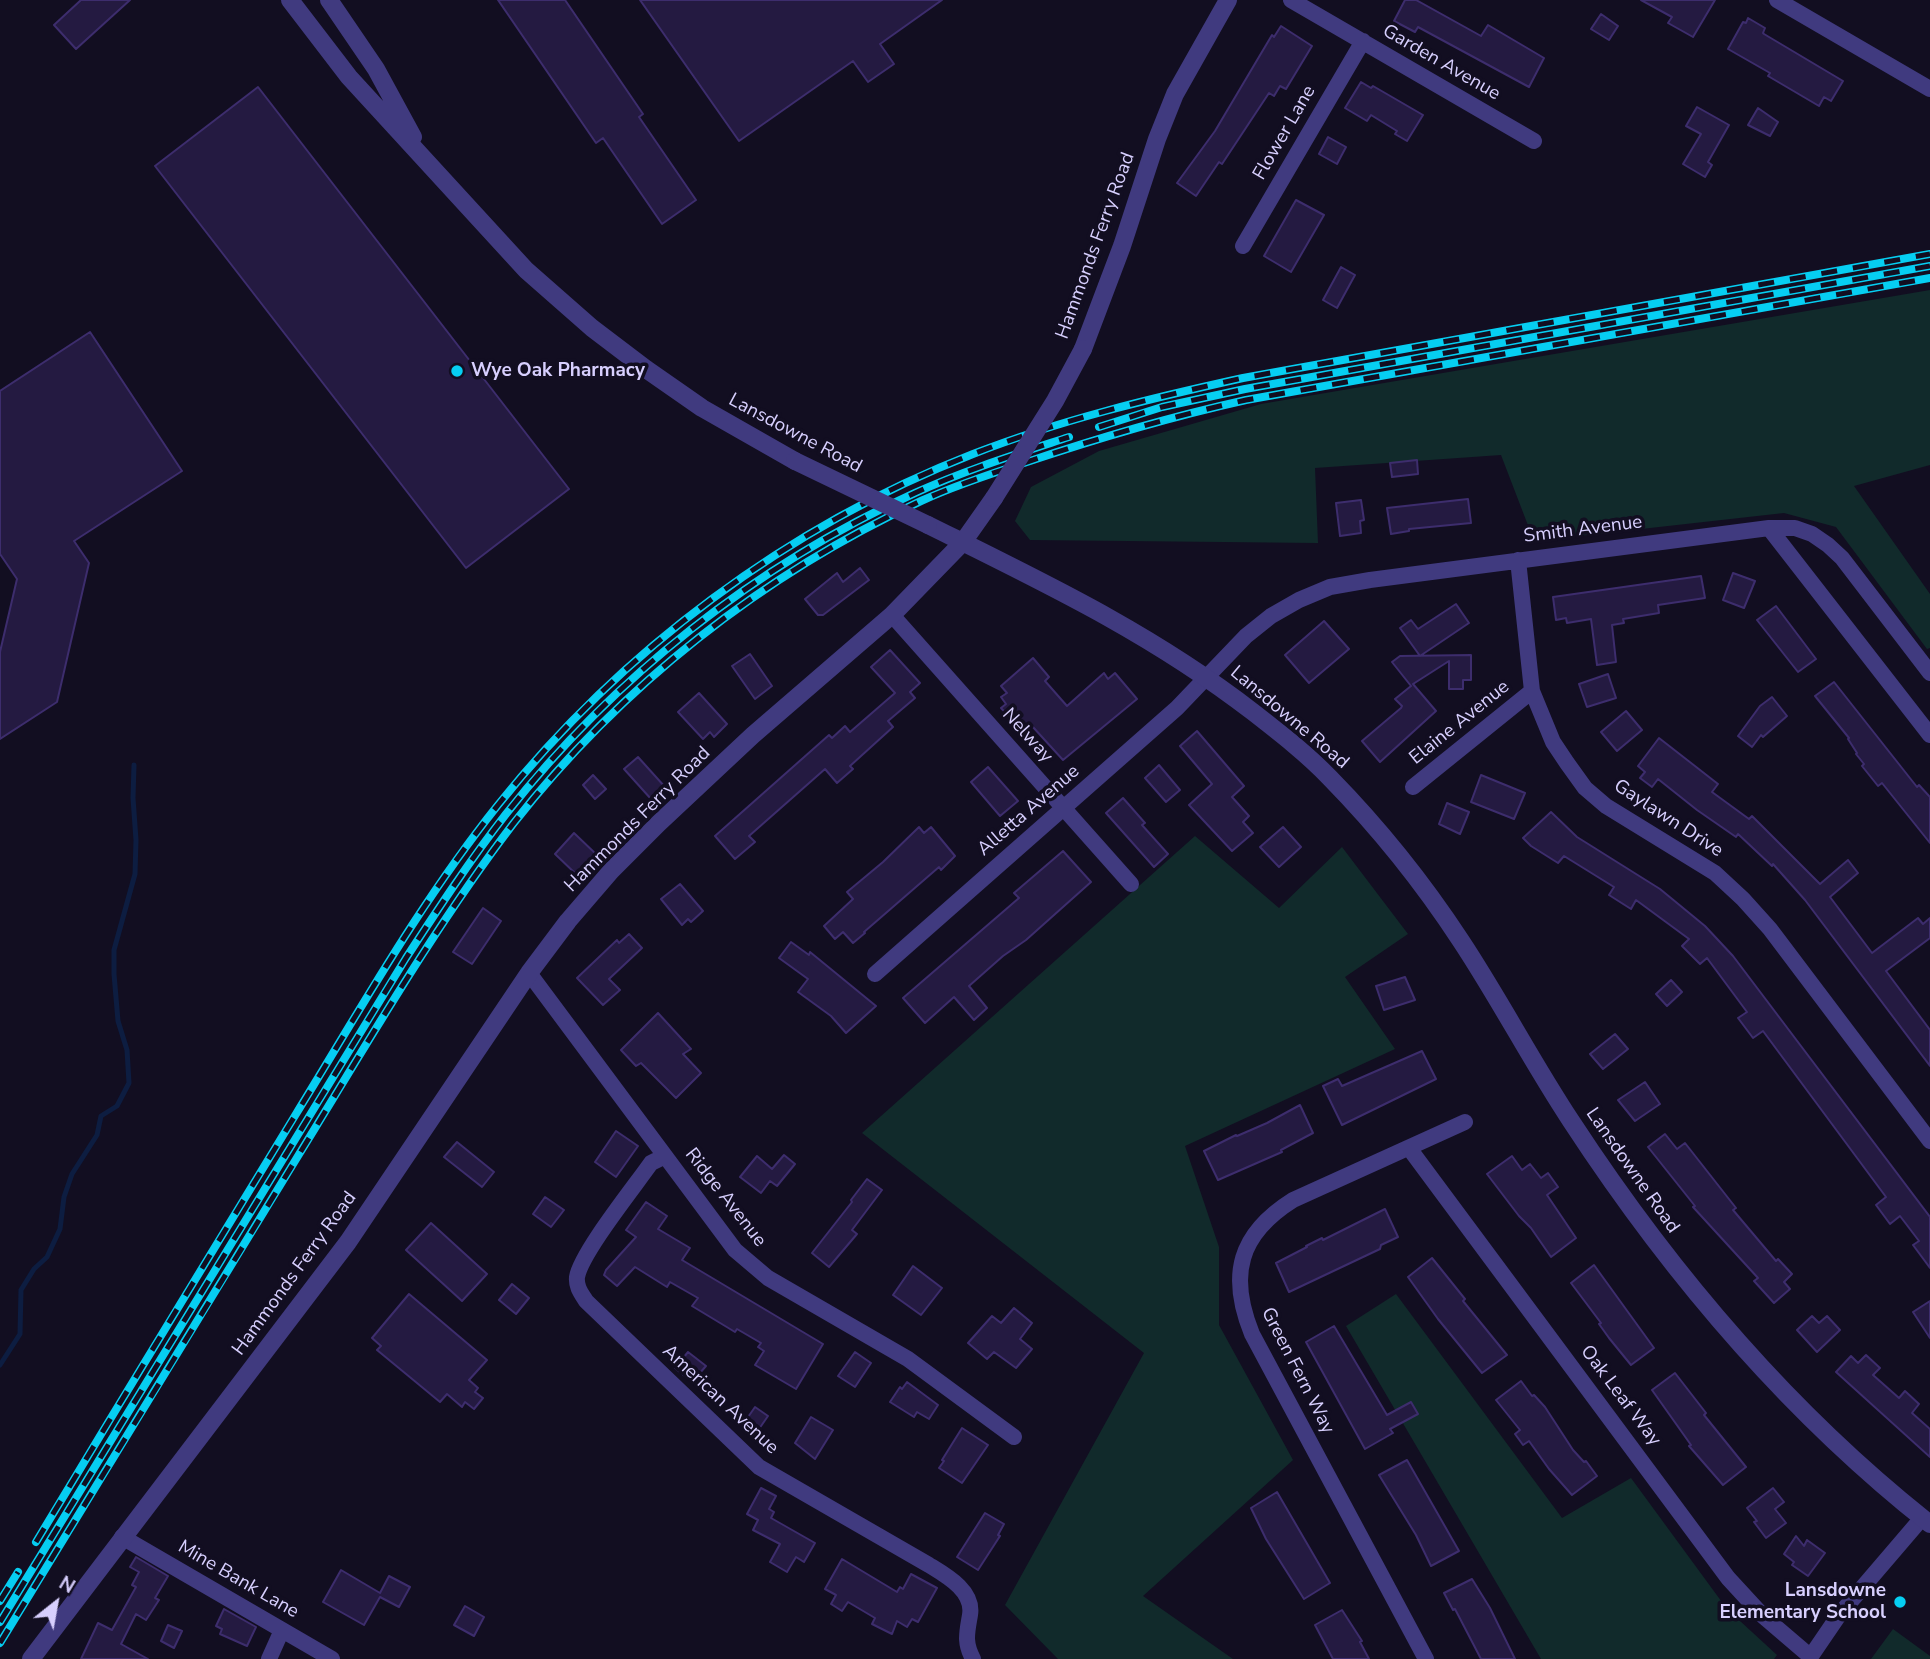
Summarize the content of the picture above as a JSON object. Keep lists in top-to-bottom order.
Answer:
{
  "streets": {
    "street": [
      "Garden Avenue",
      "Flower Lane",
      "Hammonds Ferry Road",
      "Lansdowne Road",
      "Smith Avenue",
      "Elaine Avenue",
      "Nelway",
      "Alletta Avenue",
      "Gaylawn Drive",
      "Ridge Avenue",
      "Green Fern Way",
      "Oak Leaf Way",
      "American Avenue",
      "Mine Bank Lane"
    ]
  },
  "crossings": [
    ["Garden Avenue", "Flower Lane"],
    ["Hammonds Ferry Road", "Lansdowne Road"],
    ["Hammonds Ferry Road", "Nelway"],
    ["Hammonds Ferry Road", "Ridge Avenue"],
    ["Hammonds Ferry Road", "Mine Bank Lane"],
    ["Lansdowne Road", "Smith Avenue"],
    ["Lansdowne Road", "Alletta Avenue"],
    ["Smith Avenue", "Alletta Avenue"],
    ["Smith Avenue", "Gaylawn Drive"],
    ["Elaine Avenue", "Gaylawn Drive"],
    ["Nelway", "Alletta Avenue"],
    ["Ridge Avenue", "American Avenue"],
    ["Green Fern Way", "Oak Leaf Way"]
  ],
  "places": ["Wye Oak Pharmacy", "Lansdowne Elementary School"],
  "north": "top right"
}
